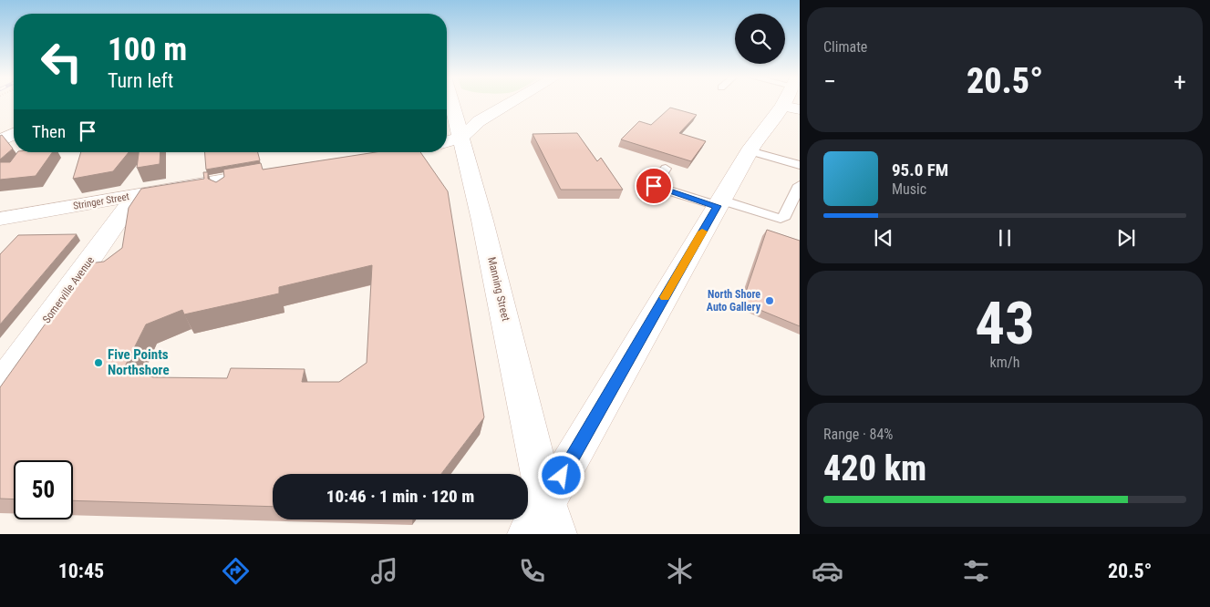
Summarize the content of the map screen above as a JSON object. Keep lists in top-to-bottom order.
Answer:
{
  "streets": {
    "street": ["Stringer Street", "Manning Street", "Somerville Avenue"]
  },
  "crossings": [
    ["Stringer Street", "Somerville Avenue"]
  ],
  "places": ["North Shore Auto Gallery", "Five Points Northshore"],
  "page": {
    "tile": [
      "Climate",
      ["43", "km/h"],
      ["Range · 84%", "420 km"]
    ],
    "turn": ["100 m", "Turn left"],
    "heat": ["−", "20.5°", "+"],
    "then": "Then",
    "song": ["95.0 FM", "Music"],
    "limit": "50",
    "trip": "10:46 · 1 min · 120 m",
    "tabs": ["10:45", "20.5°"]
  }
}
